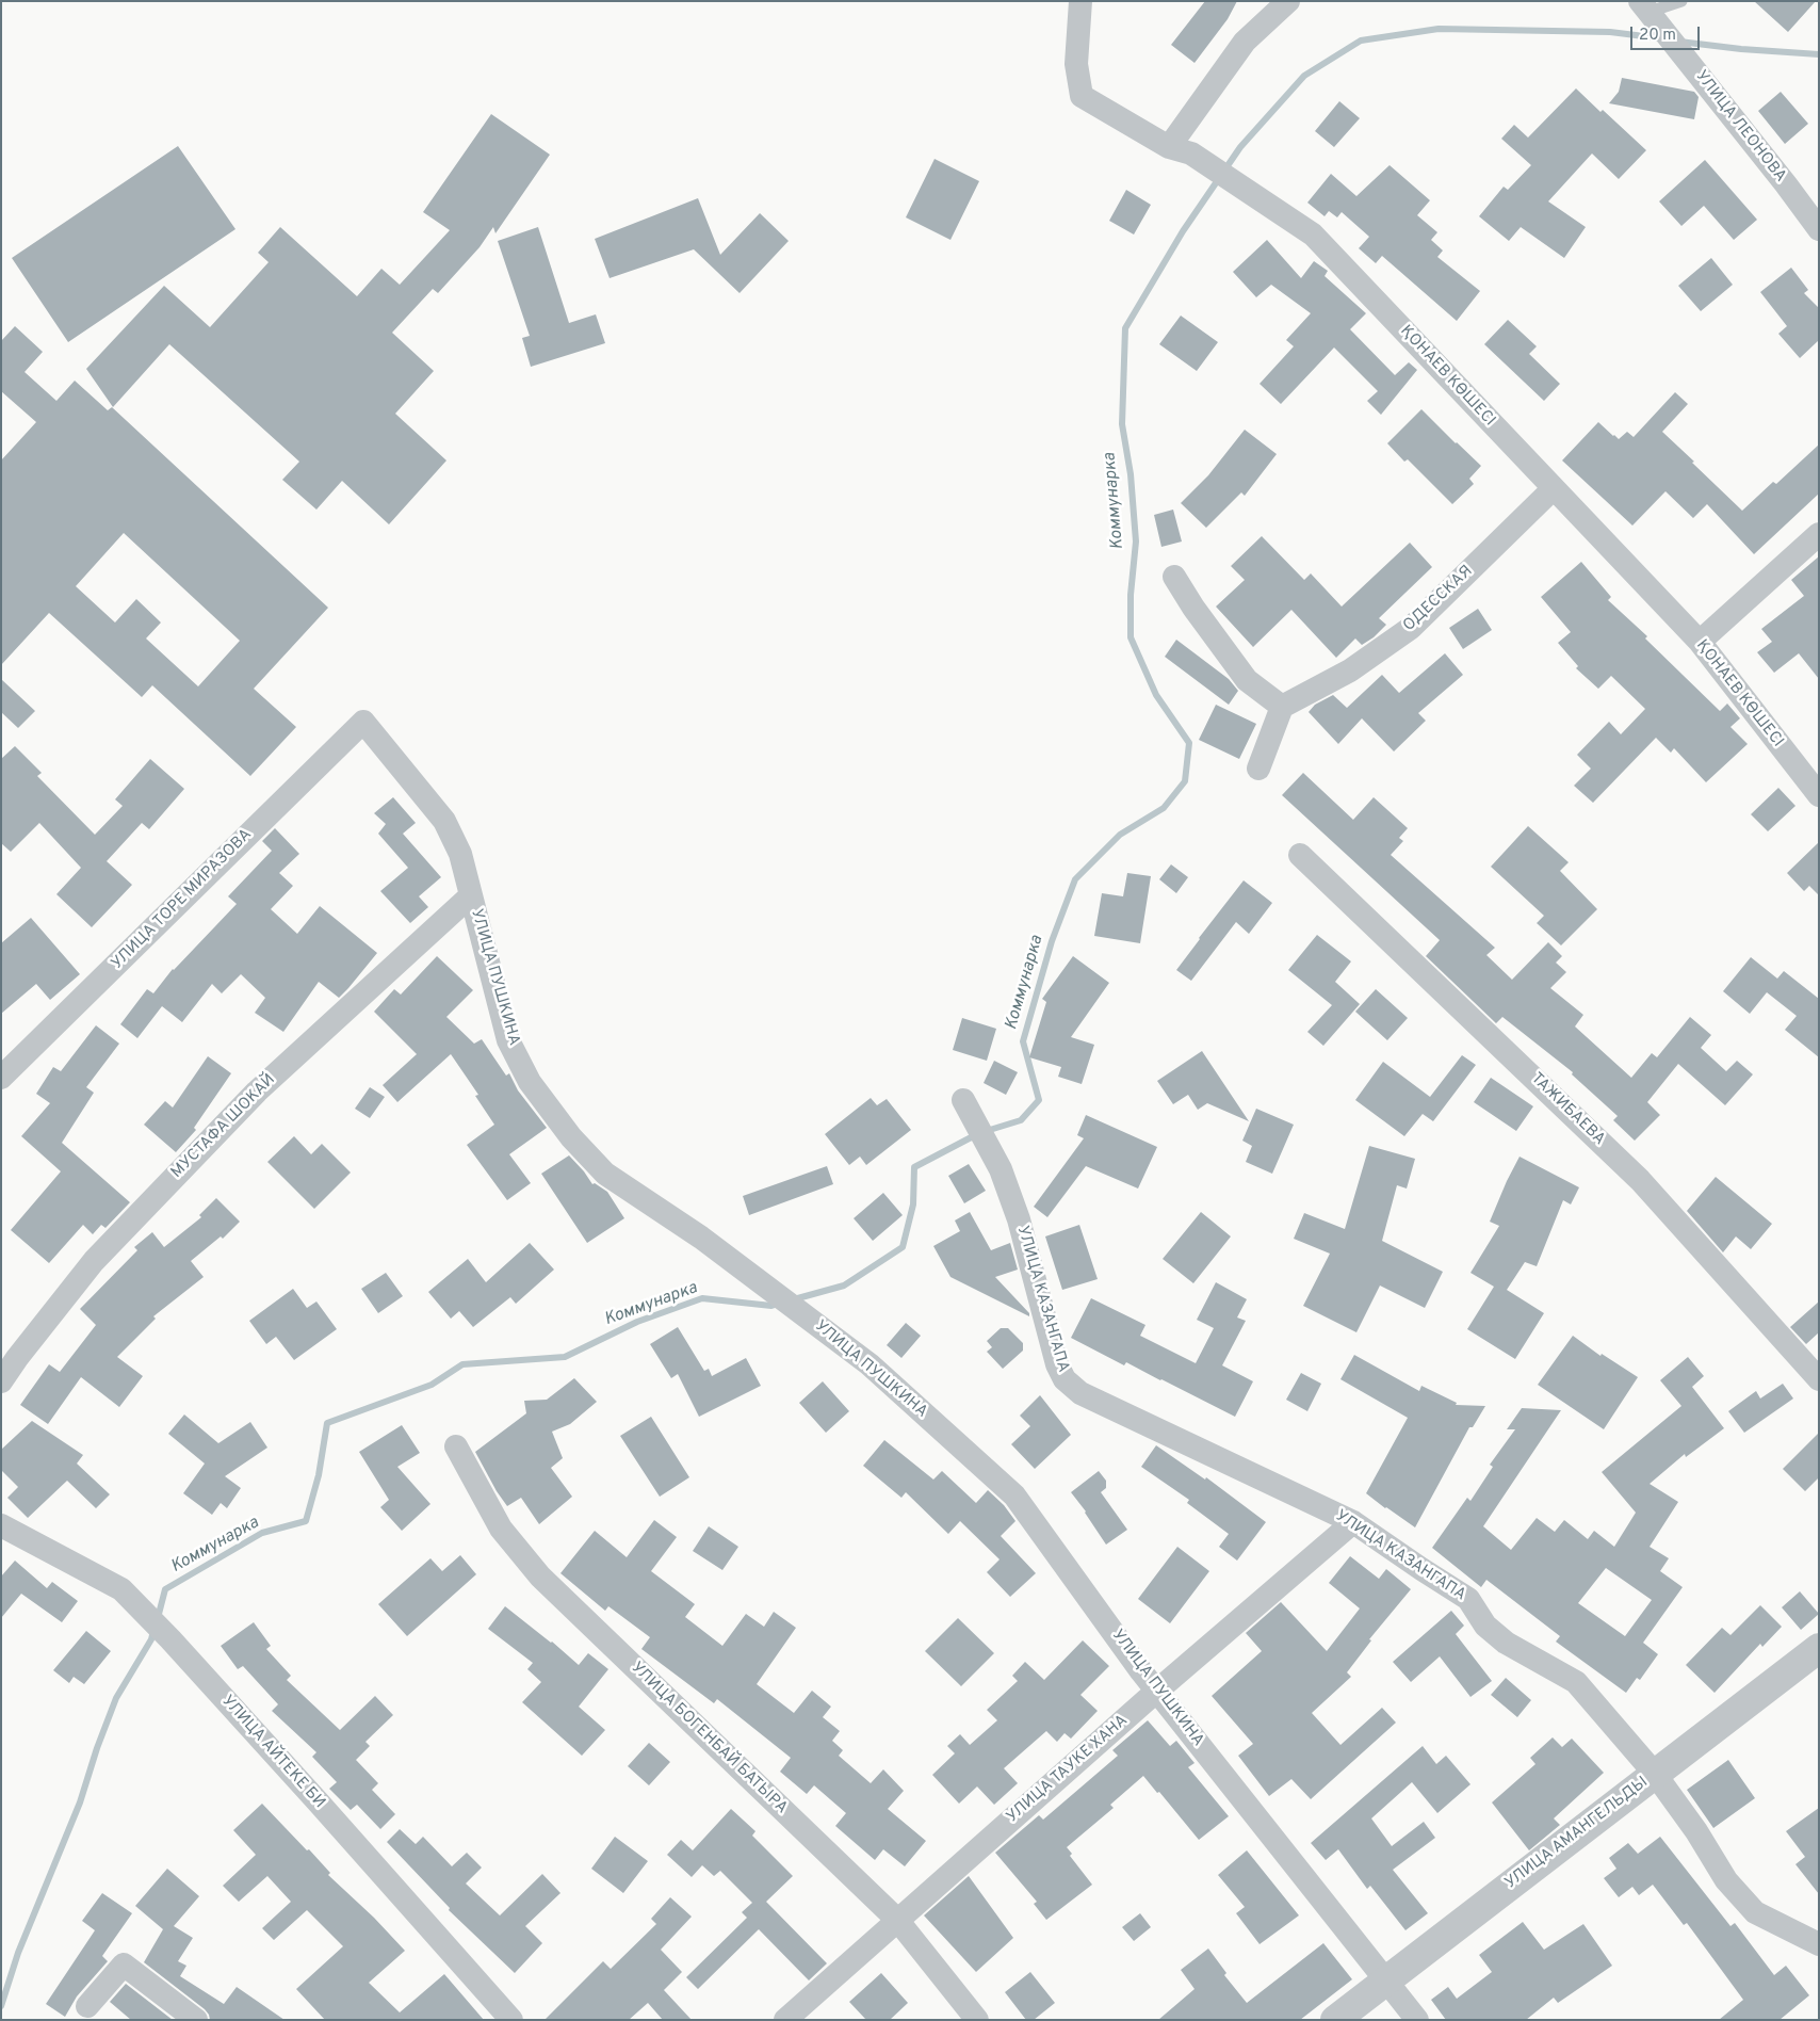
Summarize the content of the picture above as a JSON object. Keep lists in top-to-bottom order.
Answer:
{
  "streets": {
    "street": [
      "УЛИЦА ЛЕОНОВА",
      "ҚОНАЕВ КӨШЕСІ",
      "ОДЕССКАЯ",
      "УЛИЦА ТОРЕ МИРАЗОВА",
      "УЛИЦА ПУШКИНА",
      "ТАЖИБАЕВА",
      "МУСТАФА ШОКАЙ",
      "УЛИЦА КАЗАНГАПА",
      "УЛИЦА БОГЕНБАЙ БАТЫРА",
      "УЛИЦА АЙТЕКЕ БИ",
      "УЛИЦА ТАУКЕ ХАНА",
      "УЛИЦА АМАНГЕЛЬДЫ"
    ]
  },
  "crossings": [
    ["ҚОНАЕВ КӨШЕСІ", "ОДЕССКАЯ"],
    ["УЛИЦА ТОРЕ МИРАЗОВА", "УЛИЦА ПУШКИНА"],
    ["УЛИЦА ПУШКИНА", "МУСТАФА ШОКАЙ"],
    ["УЛИЦА ПУШКИНА", "УЛИЦА ТАУКЕ ХАНА"],
    ["УЛИЦА ПУШКИНА", "УЛИЦА АМАНГЕЛЬДЫ"],
    ["УЛИЦА КАЗАНГАПА", "УЛИЦА ТАУКЕ ХАНА"],
    ["УЛИЦА КАЗАНГАПА", "УЛИЦА АМАНГЕЛЬДЫ"],
    ["УЛИЦА БОГЕНБАЙ БАТЫРА", "УЛИЦА ТАУКЕ ХАНА"]
  ],
  "water": ["Коммунарка"],
  "scale_bar": "20 m"
}
